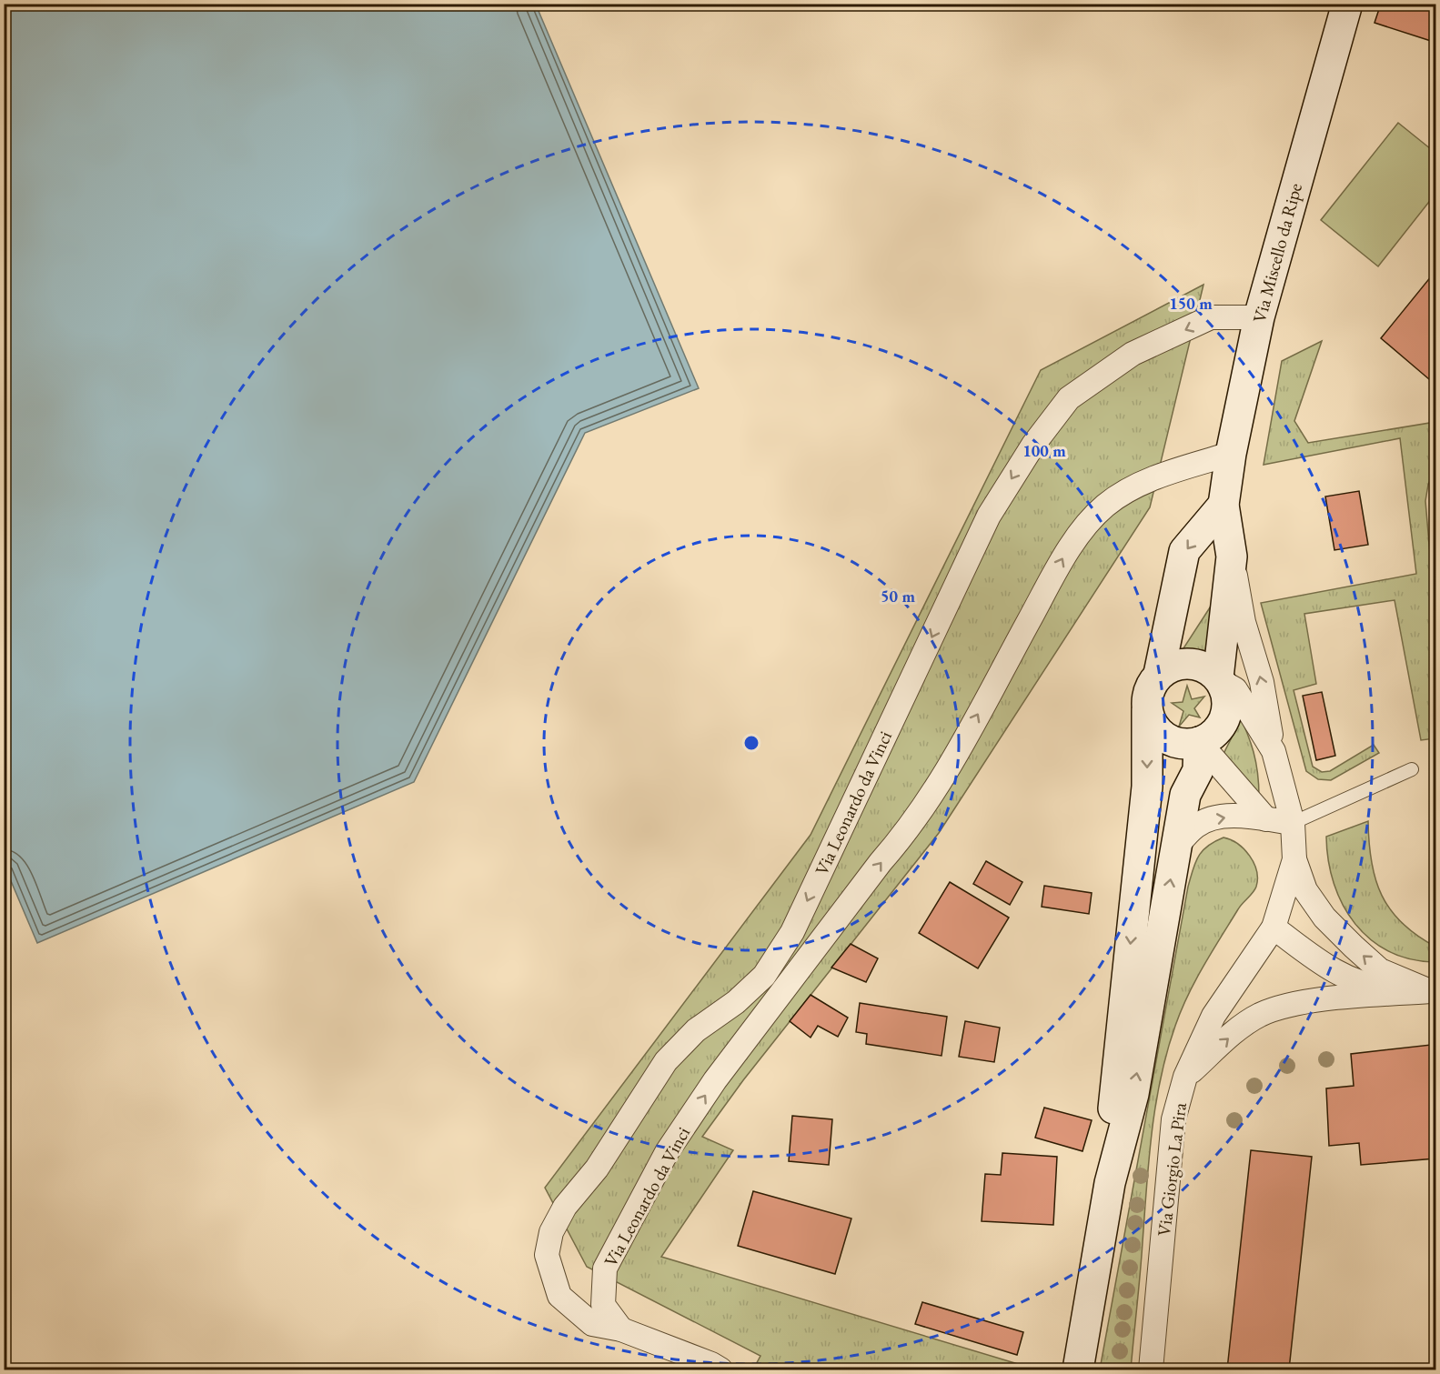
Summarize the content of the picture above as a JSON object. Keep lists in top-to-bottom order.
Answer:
{
  "streets": {
    "main road": ["Via Miscello da Ripe"],
    "street": ["Via Leonardo da Vinci", "Via Giorgio La Pira"]
  },
  "crossings": [
    ["Via Miscello da Ripe", "Via Leonardo da Vinci"]
  ],
  "rings": ["150 m", "100 m", "50 m"]
}
